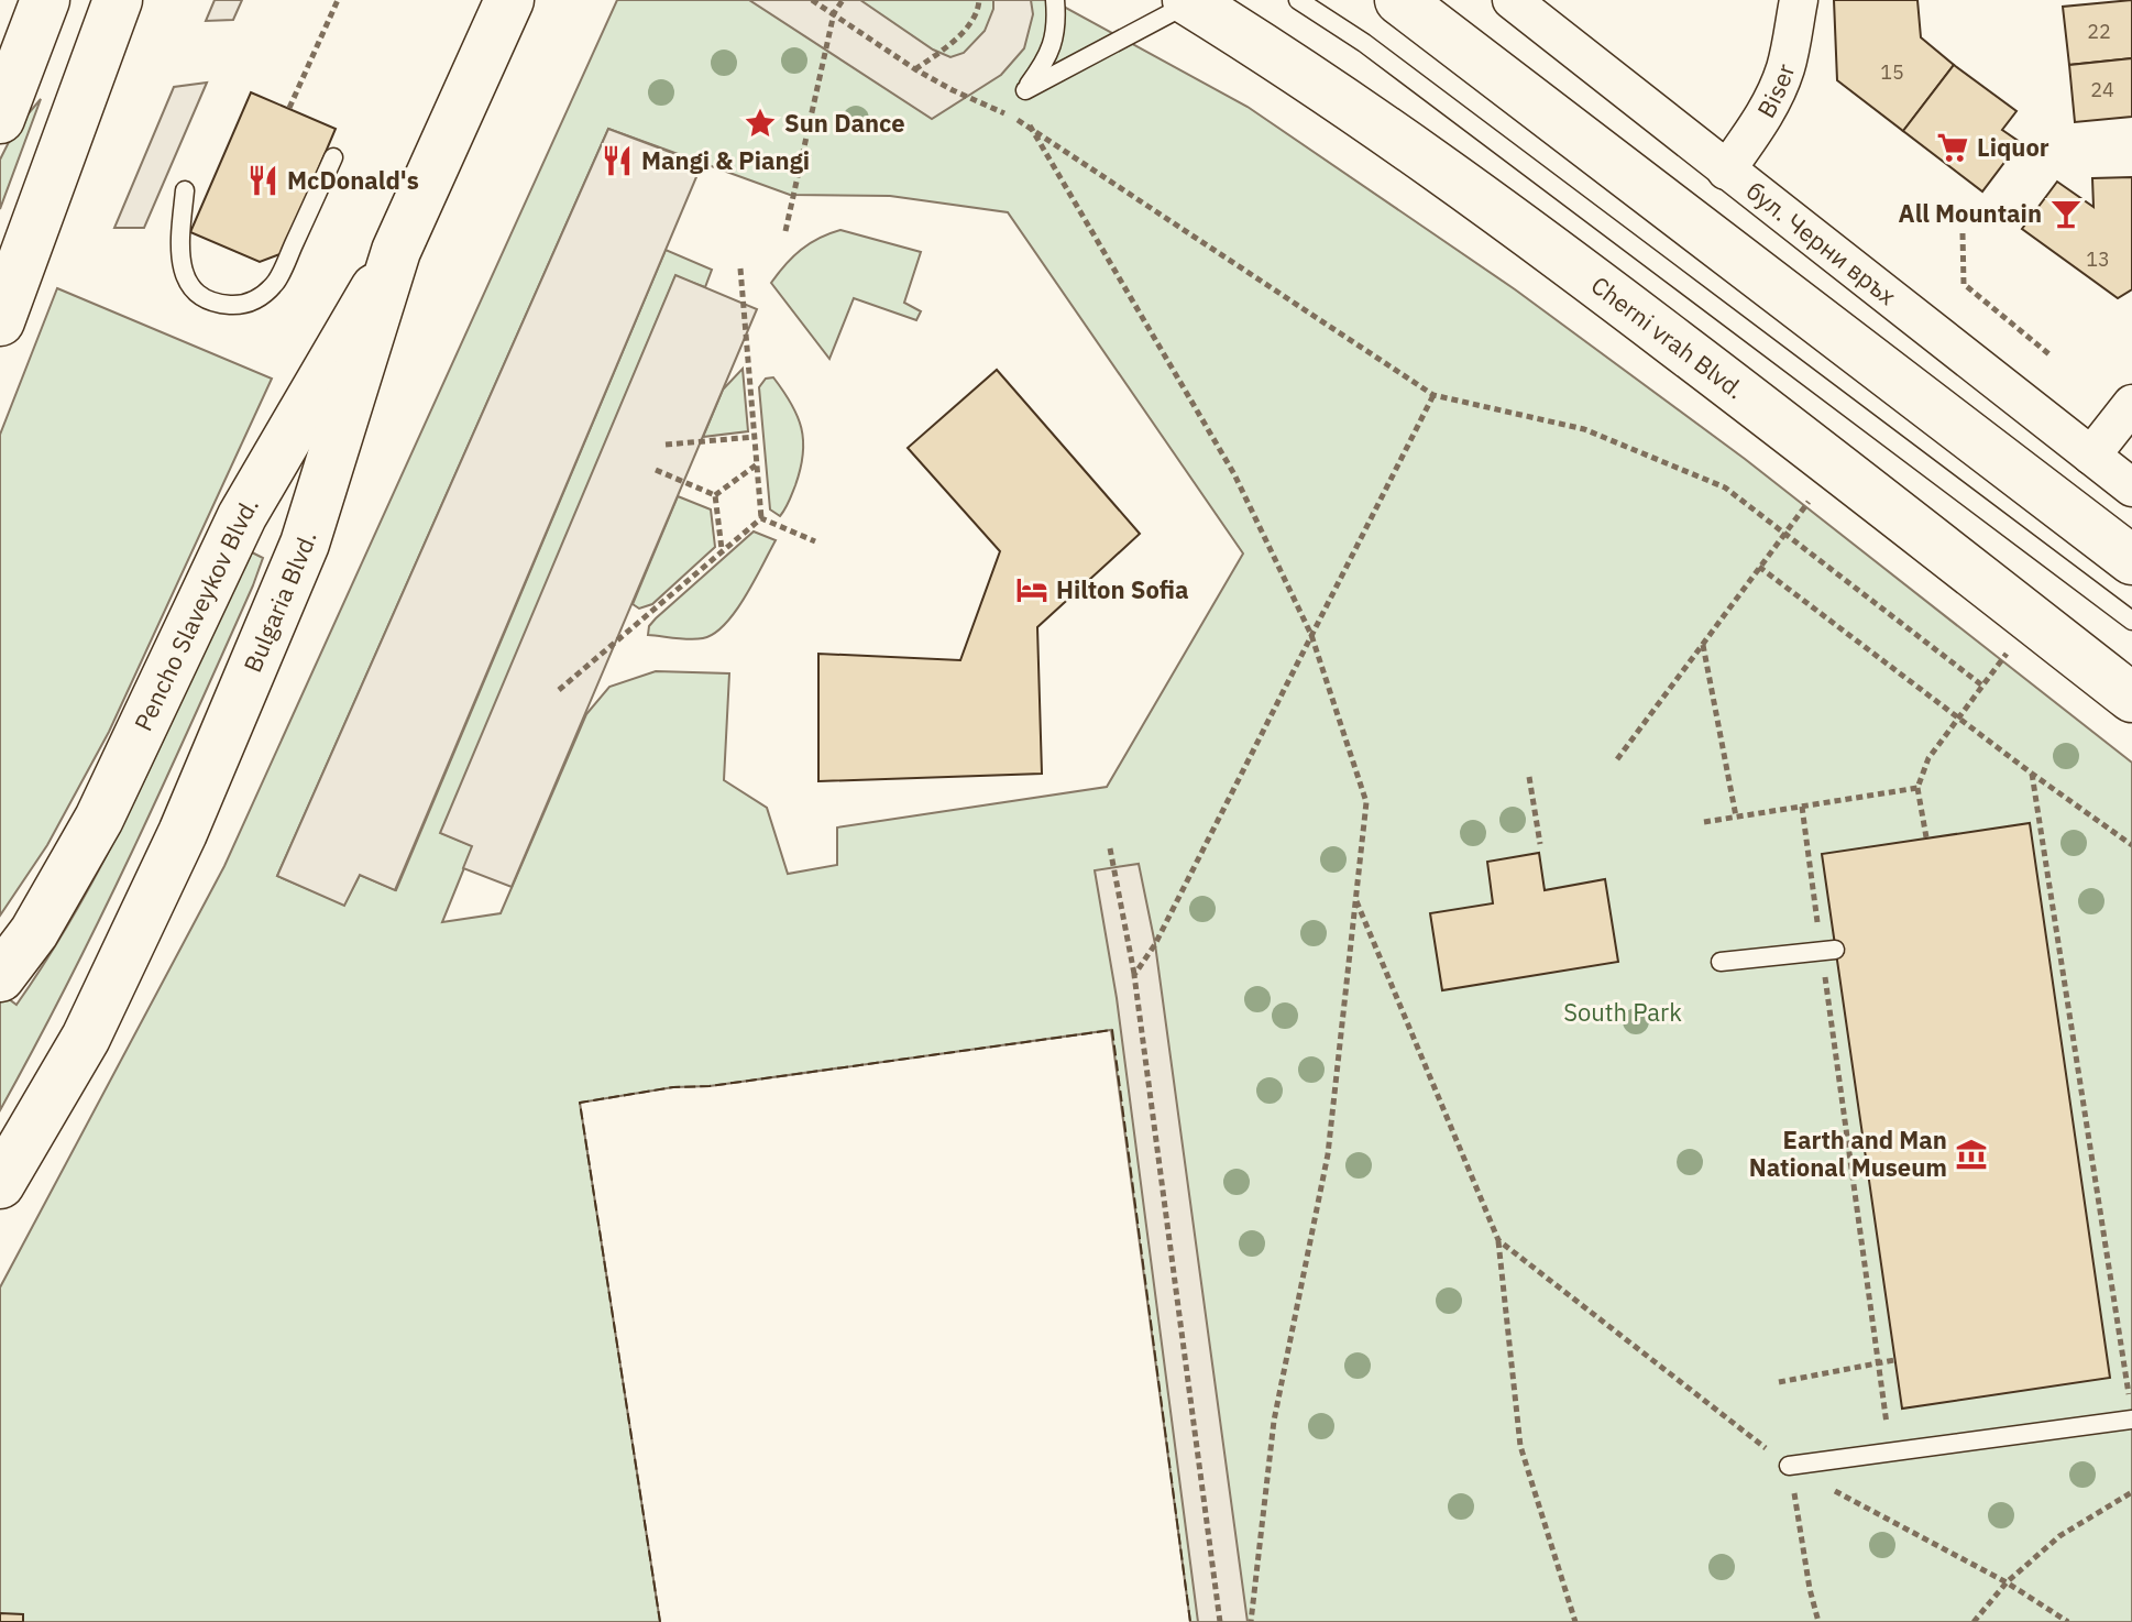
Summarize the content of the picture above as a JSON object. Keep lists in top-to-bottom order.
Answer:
{
  "streets": {
    "main road": ["Cherni vrah Blvd.", "Bulgaria Blvd.", "Pencho Slaveykov Blvd."],
    "street": ["Biser", "бул. Черни връх"]
  },
  "crossings": [
    ["Biser", "бул. Черни връх"],
    ["Bulgaria Blvd.", "Pencho Slaveykov Blvd."]
  ],
  "parks": ["South Park"],
  "places": {
    "place": ["Sun Dance"],
    "supermarket": ["Liquor"],
    "restaurant": ["Mangi & Piangi", "McDonald's"],
    "bar": ["All Mountain"],
    "hotel": ["Hilton Sofia"],
    "museum": ["Earth and Man National Museum"]
  },
  "house_numbers": [
    "22",
    "15",
    "24",
    "13"
  ]
}
